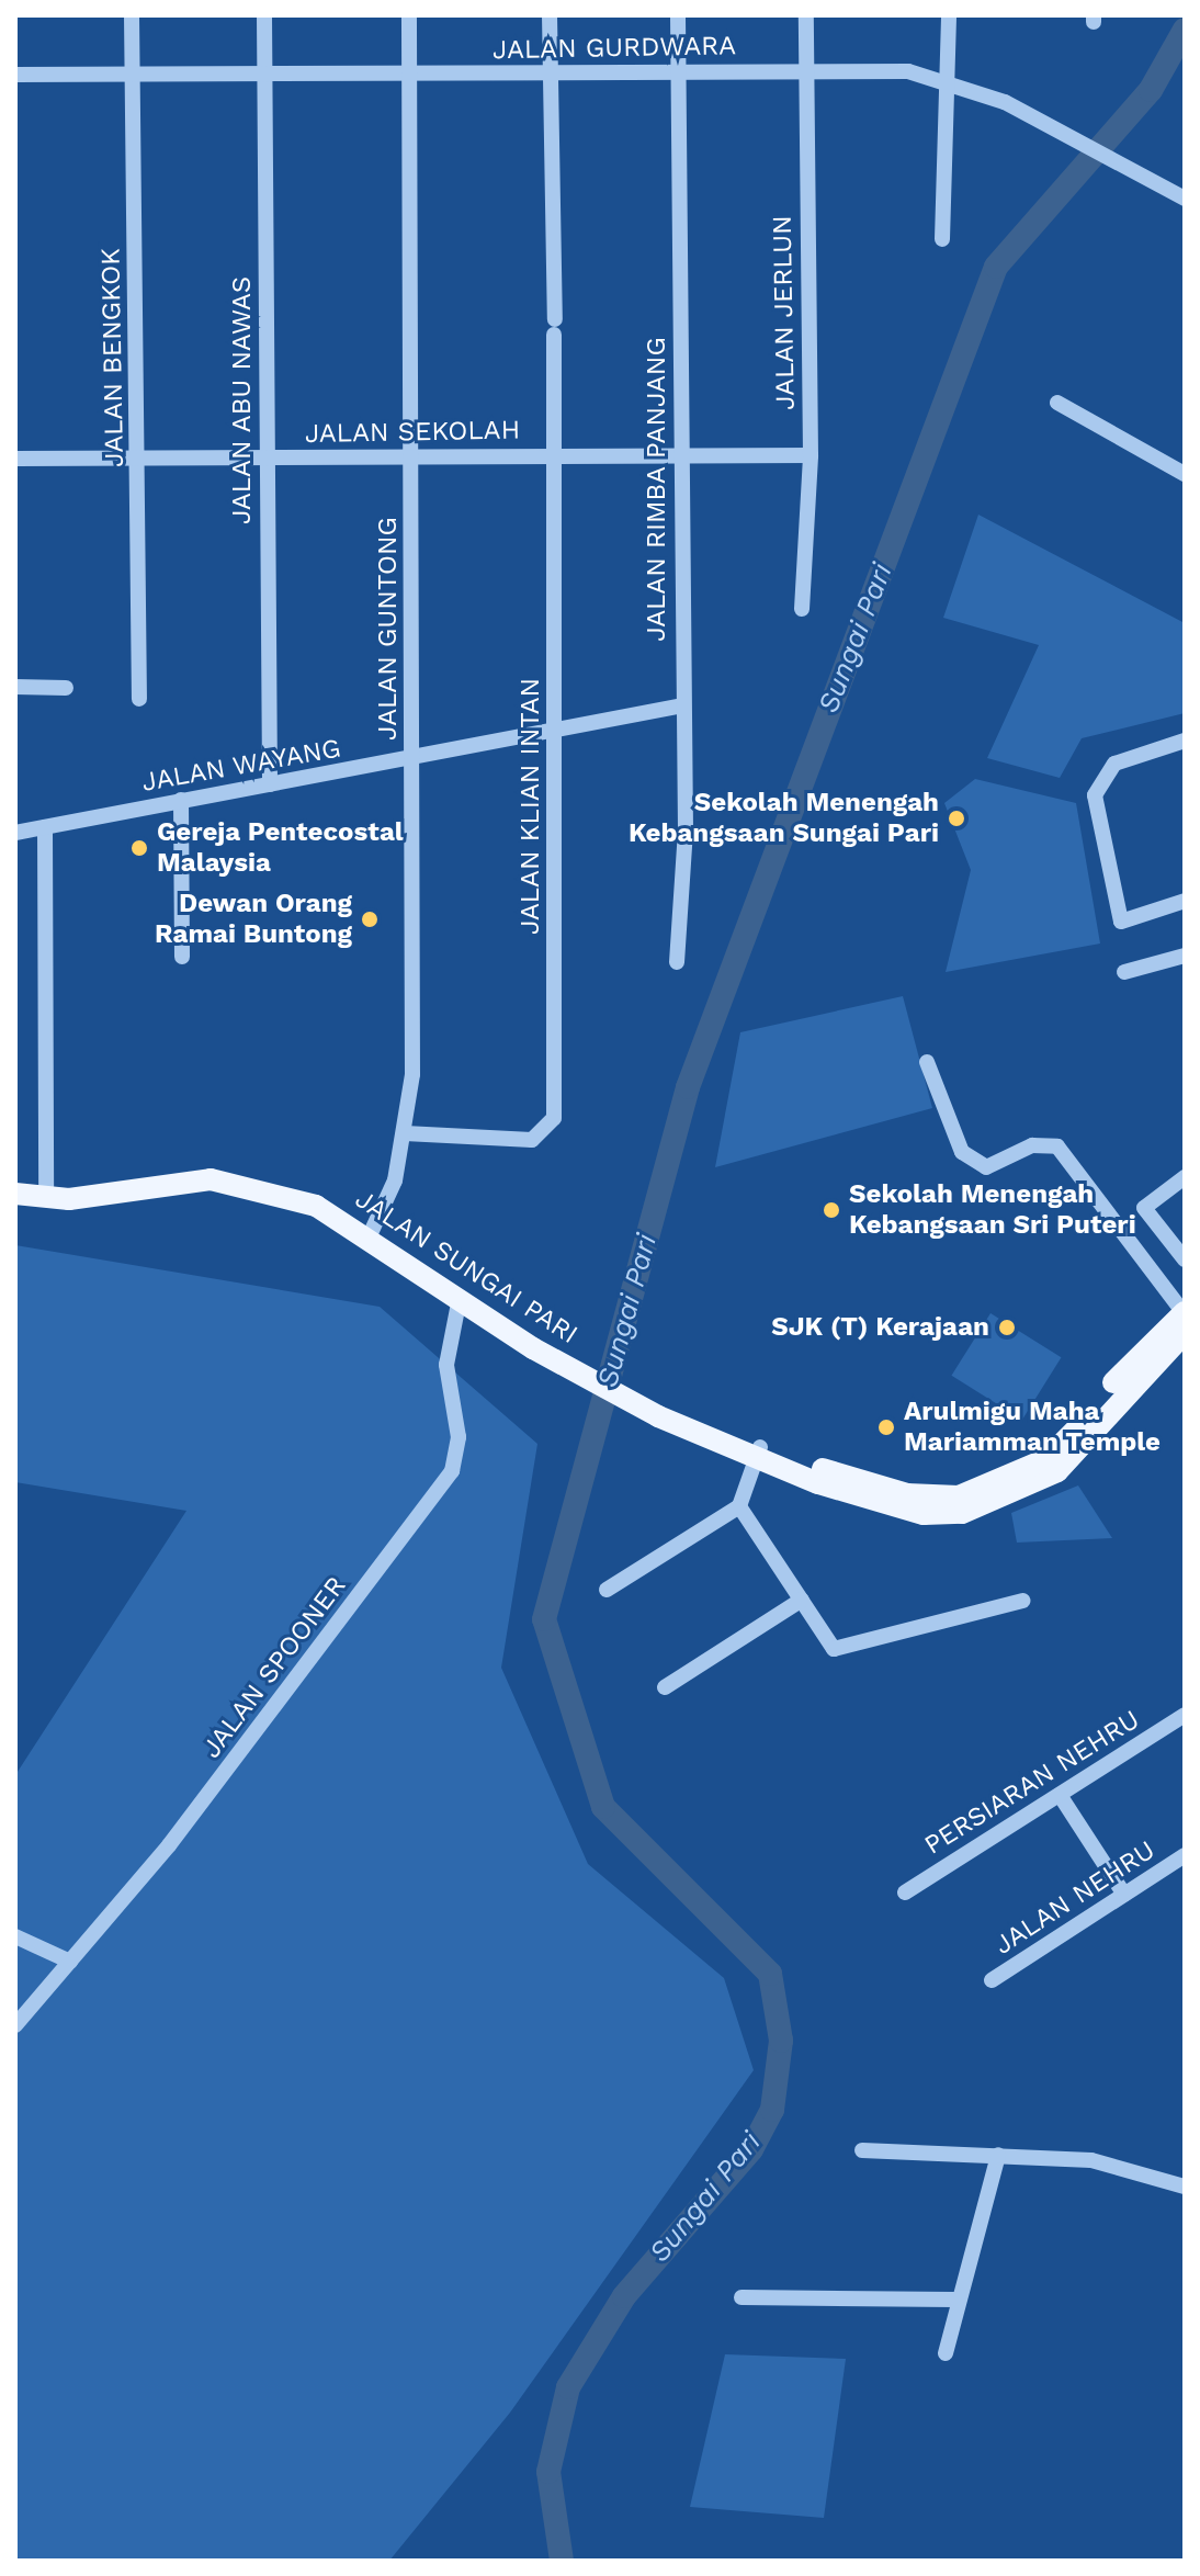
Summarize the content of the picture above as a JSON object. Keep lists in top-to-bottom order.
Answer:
{
  "streets": {
    "main road": ["JALAN SUNGAI PARI"],
    "street": [
      "JALAN GURDWARA",
      "JALAN JERLUN",
      "JALAN BENGKOK",
      "JALAN ABU NAWAS",
      "JALAN SEKOLAH",
      "JALAN RIMBA PANJANG",
      "JALAN GUNTONG",
      "JALAN WAYANG",
      "JALAN KLIAN INTAN",
      "JALAN SPOONER",
      "PERSIARAN NEHRU",
      "JALAN NEHRU"
    ]
  },
  "crossings": [
    ["JALAN GURDWARA", "JALAN JERLUN"],
    ["JALAN GURDWARA", "JALAN BENGKOK"],
    ["JALAN GURDWARA", "JALAN ABU NAWAS"],
    ["JALAN GURDWARA", "JALAN RIMBA PANJANG"],
    ["JALAN GURDWARA", "JALAN GUNTONG"],
    ["JALAN GURDWARA", "JALAN KLIAN INTAN"],
    ["JALAN JERLUN", "JALAN SEKOLAH"],
    ["JALAN BENGKOK", "JALAN SEKOLAH"],
    ["JALAN ABU NAWAS", "JALAN SEKOLAH"],
    ["JALAN ABU NAWAS", "JALAN WAYANG"],
    ["JALAN SEKOLAH", "JALAN RIMBA PANJANG"],
    ["JALAN SEKOLAH", "JALAN GUNTONG"],
    ["JALAN SEKOLAH", "JALAN KLIAN INTAN"],
    ["JALAN RIMBA PANJANG", "JALAN WAYANG"],
    ["JALAN GUNTONG", "JALAN WAYANG"],
    ["JALAN GUNTONG", "JALAN KLIAN INTAN"],
    ["JALAN GUNTONG", "JALAN SUNGAI PARI"],
    ["JALAN WAYANG", "JALAN KLIAN INTAN"],
    ["JALAN SUNGAI PARI", "JALAN SPOONER"]
  ],
  "water": ["Sungai Pari"],
  "places": [
    "Sekolah Menengah Kebangsaan Sungai Pari",
    "Gereja Pentecostal Malaysia",
    "Dewan Orang Ramai Buntong",
    "Sekolah Menengah Kebangsaan Sri Puteri",
    "SJK (T) Kerajaan",
    "Arulmigu Maha Mariamman Temple"
  ]
}
